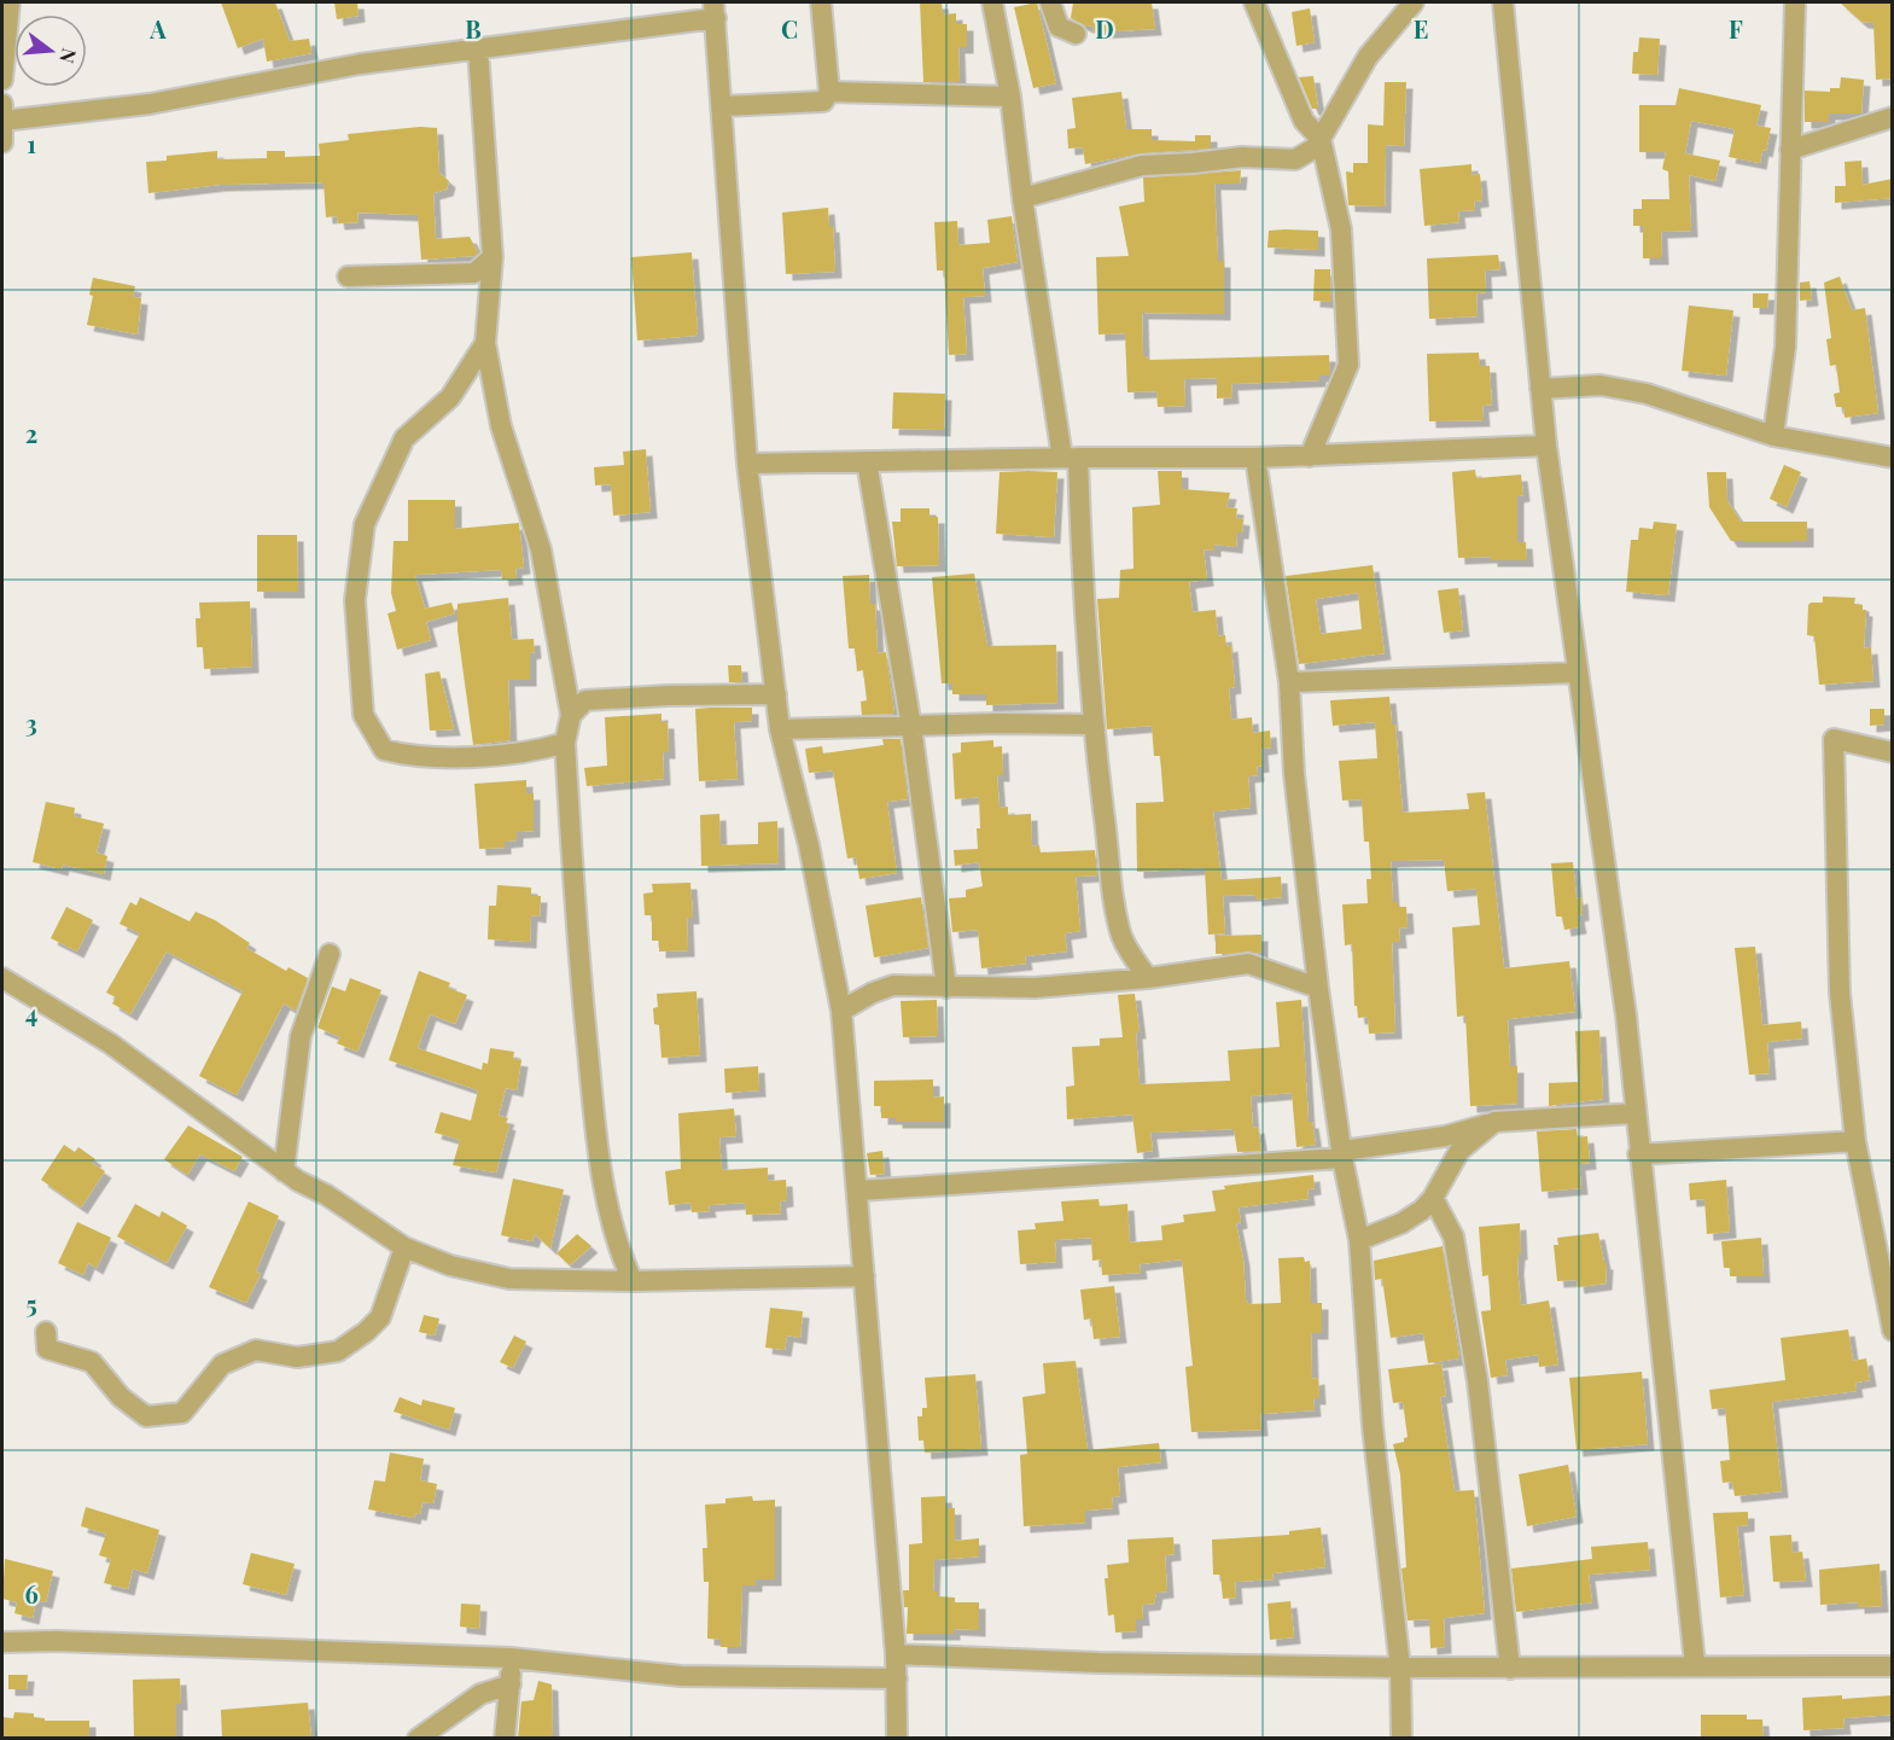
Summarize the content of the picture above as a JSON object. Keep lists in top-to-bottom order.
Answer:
{
  "north": "right",
  "grid": {
    "columns": [
      "A",
      "B",
      "C",
      "D",
      "E",
      "F"
    ],
    "rows": [
      "1",
      "2",
      "3",
      "4",
      "5",
      "6"
    ]
  }
}
